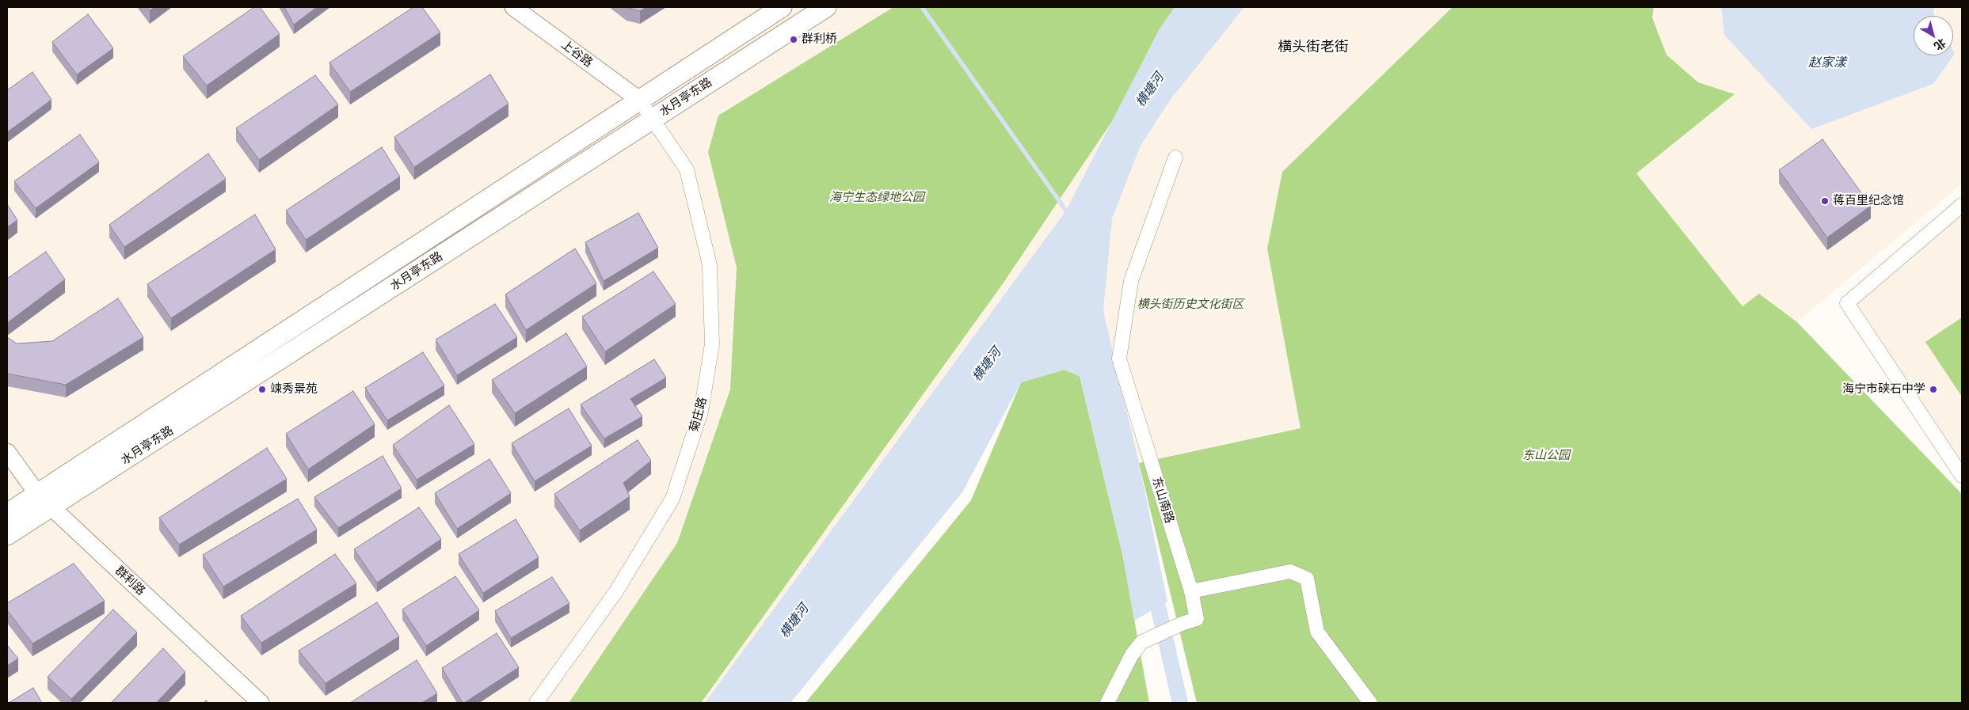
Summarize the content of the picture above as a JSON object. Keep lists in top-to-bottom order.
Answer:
{
  "streets": {
    "main road": ["水月亭东路"],
    "street": [
      "上谷路",
      "菊庄路",
      "东山南路",
      "群利路"
    ]
  },
  "crossings": [
    ["上谷路", "水月亭东路"],
    ["上谷路", "菊庄路"],
    ["水月亭东路", "菊庄路"],
    ["水月亭东路", "群利路"]
  ],
  "districts": ["横头街老街"],
  "water": ["赵家漾", "横塘河"],
  "parks": ["海宁生态绿地公园", "横头街历史文化街区", "东山公园"],
  "places": [
    "群利桥",
    "蒋百里纪念馆",
    "竦秀景苑",
    "海宁市硖石中学"
  ],
  "north": "bottom right"
}
